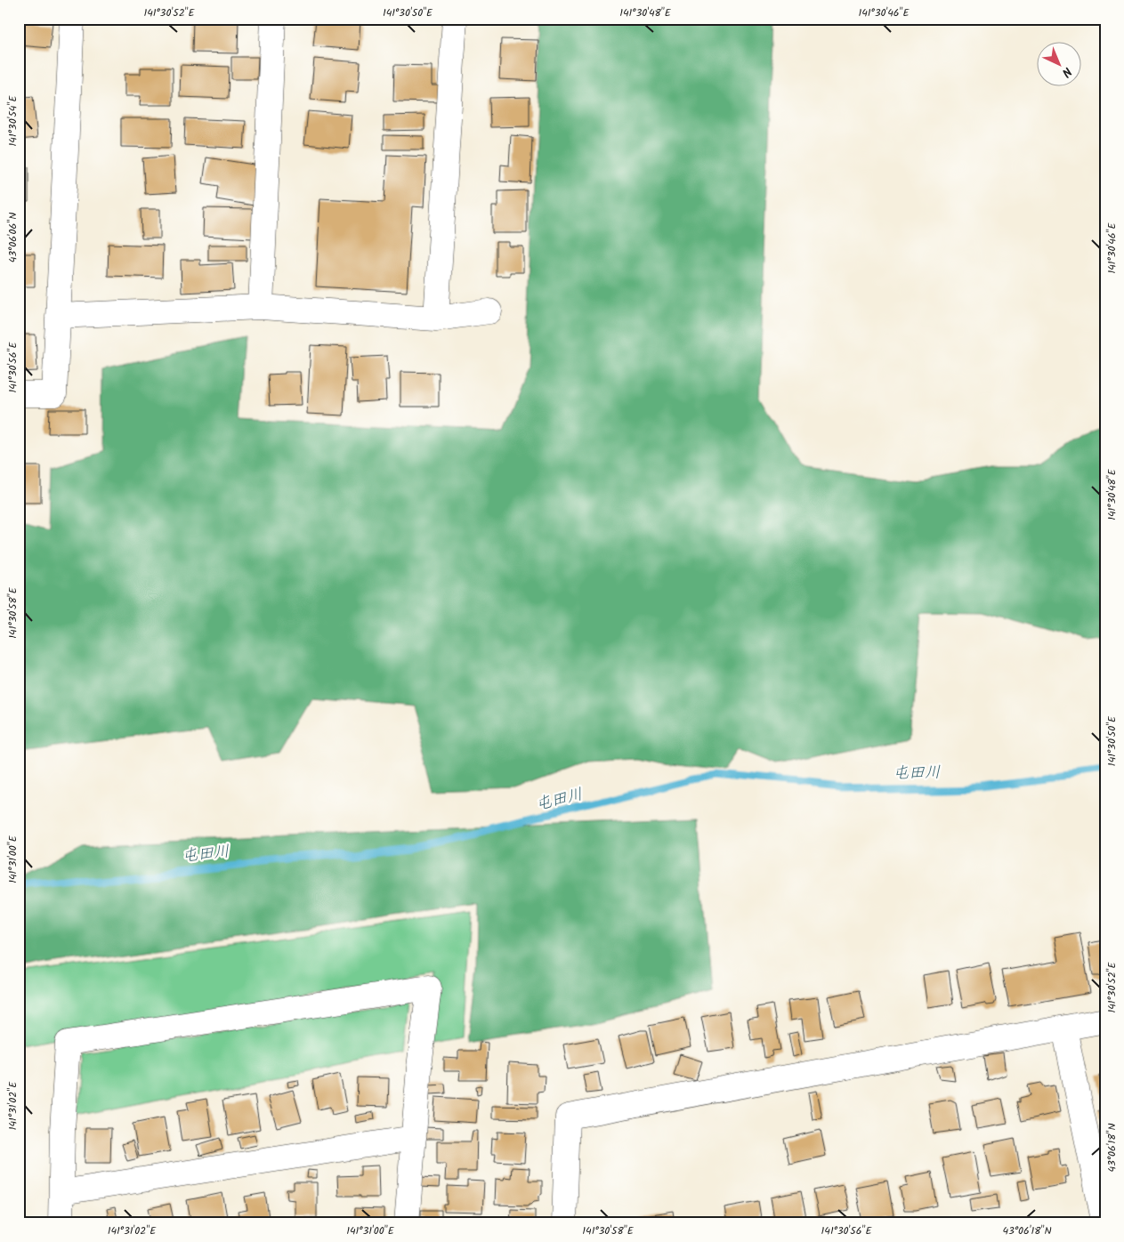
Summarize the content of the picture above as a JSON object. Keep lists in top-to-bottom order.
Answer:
{
  "water": ["屯田川"],
  "north": "bottom right",
  "coordinates": [
    "141°30'52\"E",
    "141°30'50\"E",
    "141°30'48\"E",
    "141°30'46\"E",
    "141°30'54\"E",
    "43°06'06\"N",
    "141°30'56\"E",
    "141°30'58\"E",
    "141°31'00\"E",
    "141°31'02\"E",
    "43°06'18\"N"
  ]
}
